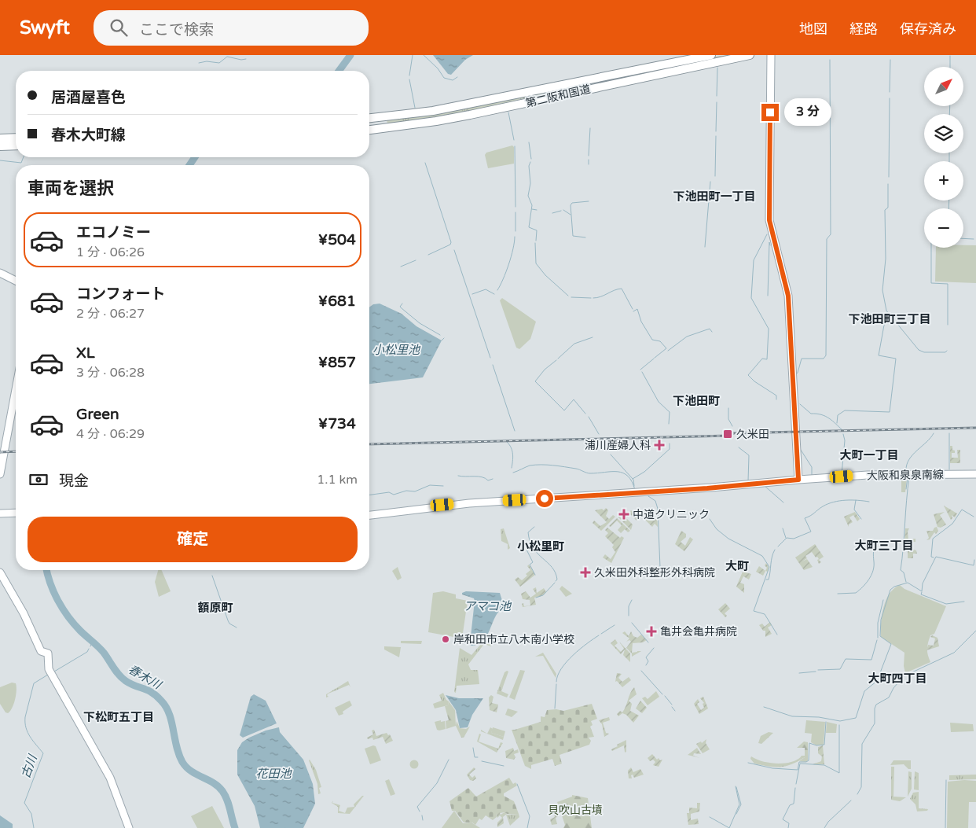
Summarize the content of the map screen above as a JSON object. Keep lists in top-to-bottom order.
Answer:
{
  "streets": {
    "highway": ["第二阪和国道"],
    "main road": ["大阪和泉泉南線"]
  },
  "districts": [
    "下池田町一丁目",
    "下池田町三丁目",
    "下池田町",
    "大町一丁目",
    "大町三丁目",
    "小松里町",
    "大町",
    "額原町",
    "大町四丁目",
    "下松町五丁目"
  ],
  "water": [
    "小松里池",
    "アマコ池",
    "春木川",
    "古川",
    "花田池"
  ],
  "parks": ["貝吹山古墳"],
  "places": {
    "transit": ["久米田"],
    "health": [
      "浦川産婦人科",
      "中道クリニック",
      "久米田外科整形外科病院",
      "亀井会亀井病院"
    ],
    "other": ["岸和田市立八木南小学校"]
  },
  "north": "top right",
  "page": {
    "header": "Swyft",
    "search": "ここで検索",
    "nav": ["地図", "経路", "保存済み"],
    "map_buttons": ["+", "−"],
    "banner": ["居酒屋喜色", "春木大町線"],
    "bubble": "3 分",
    "heading": "車両を選択",
    "list": [
      {
        "name": "エコノミー",
        "note": "1 分 · 06:26",
        "value": "¥504"
      },
      {
        "name": "コンフォート",
        "note": "2 分 · 06:27",
        "value": "¥681"
      },
      {
        "name": "XL",
        "note": "3 分 · 06:28",
        "value": "¥857"
      },
      {
        "name": "Green",
        "note": "4 分 · 06:29",
        "value": "¥734"
      }
    ],
    "pay": ["現金", "1.1 km"],
    "buttons": "確定"
  }
}
